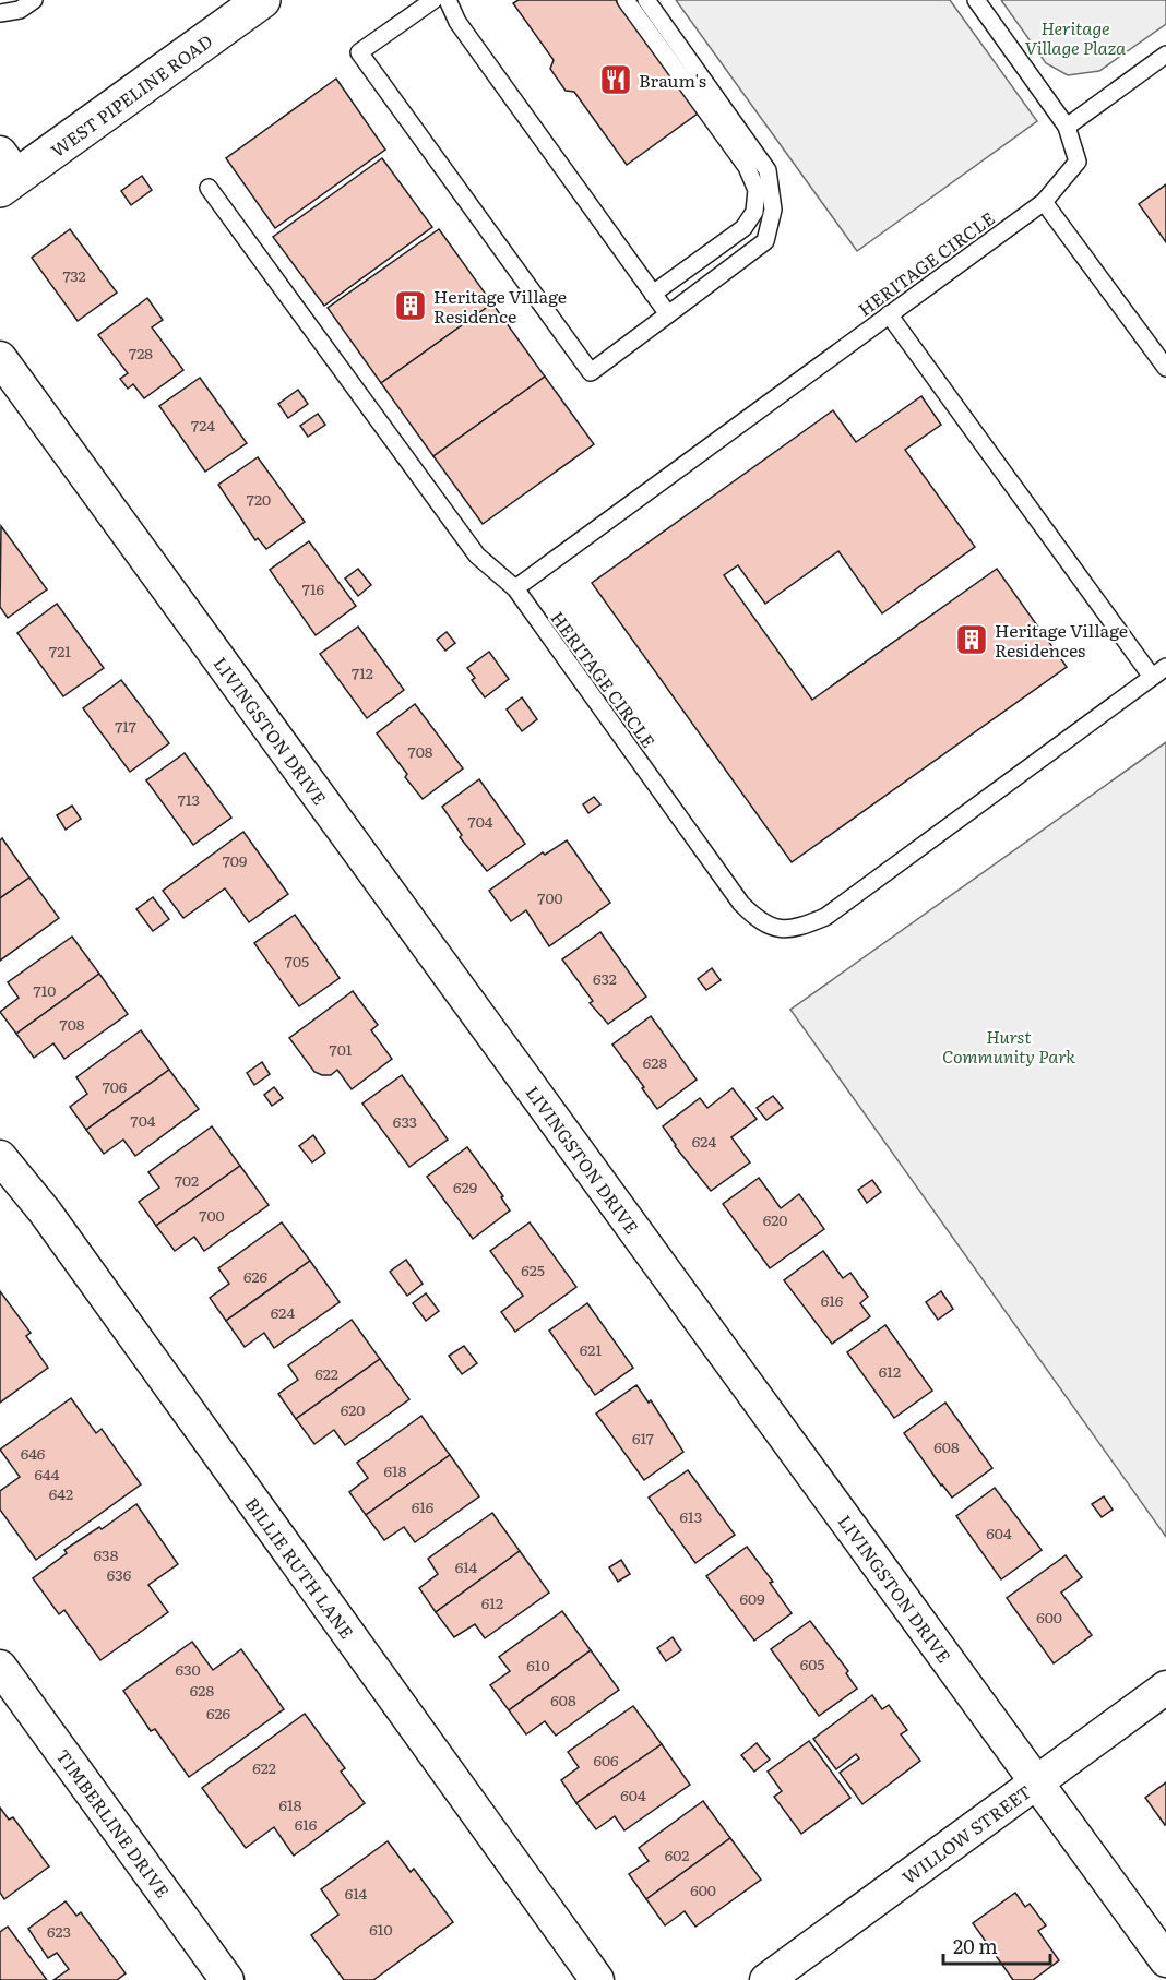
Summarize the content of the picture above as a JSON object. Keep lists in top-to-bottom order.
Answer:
{
  "streets": {
    "main road": ["WEST PIPELINE ROAD"],
    "street": [
      "LIVINGSTON DRIVE",
      "BILLIE RUTH LANE",
      "TIMBERLINE DRIVE",
      "WILLOW STREET"
    ],
    "lane": ["HERITAGE CIRCLE"]
  },
  "crossings": [
    ["LIVINGSTON DRIVE", "WILLOW STREET"]
  ],
  "parks": ["Heritage Village Plaza", "Hurst Community Park"],
  "places": {
    "restaurant": ["Braum's"],
    "building": ["Heritage Village Residence", "Heritage Village Residences"]
  },
  "house_numbers": [
    "732",
    "728",
    "724",
    "720",
    "716",
    "721",
    "712",
    "717",
    "708",
    "713",
    "704",
    "709",
    "700",
    "705",
    "632",
    "710",
    "708",
    "701",
    "628",
    "706",
    "704",
    "633",
    "624",
    "702",
    "629",
    "700",
    "620",
    "625",
    "626",
    "616",
    "624",
    "621",
    "612",
    "622",
    "620",
    "617",
    "608",
    "646",
    "618",
    "644",
    "642",
    "616",
    "613",
    "604",
    "638",
    "614",
    "636",
    "609",
    "612",
    "600",
    "605",
    "610",
    "630",
    "628",
    "608",
    "626",
    "606",
    "622",
    "604",
    "618",
    "616",
    "602",
    "600",
    "614",
    "610",
    "623"
  ],
  "scale_bar": "20 m"
}
